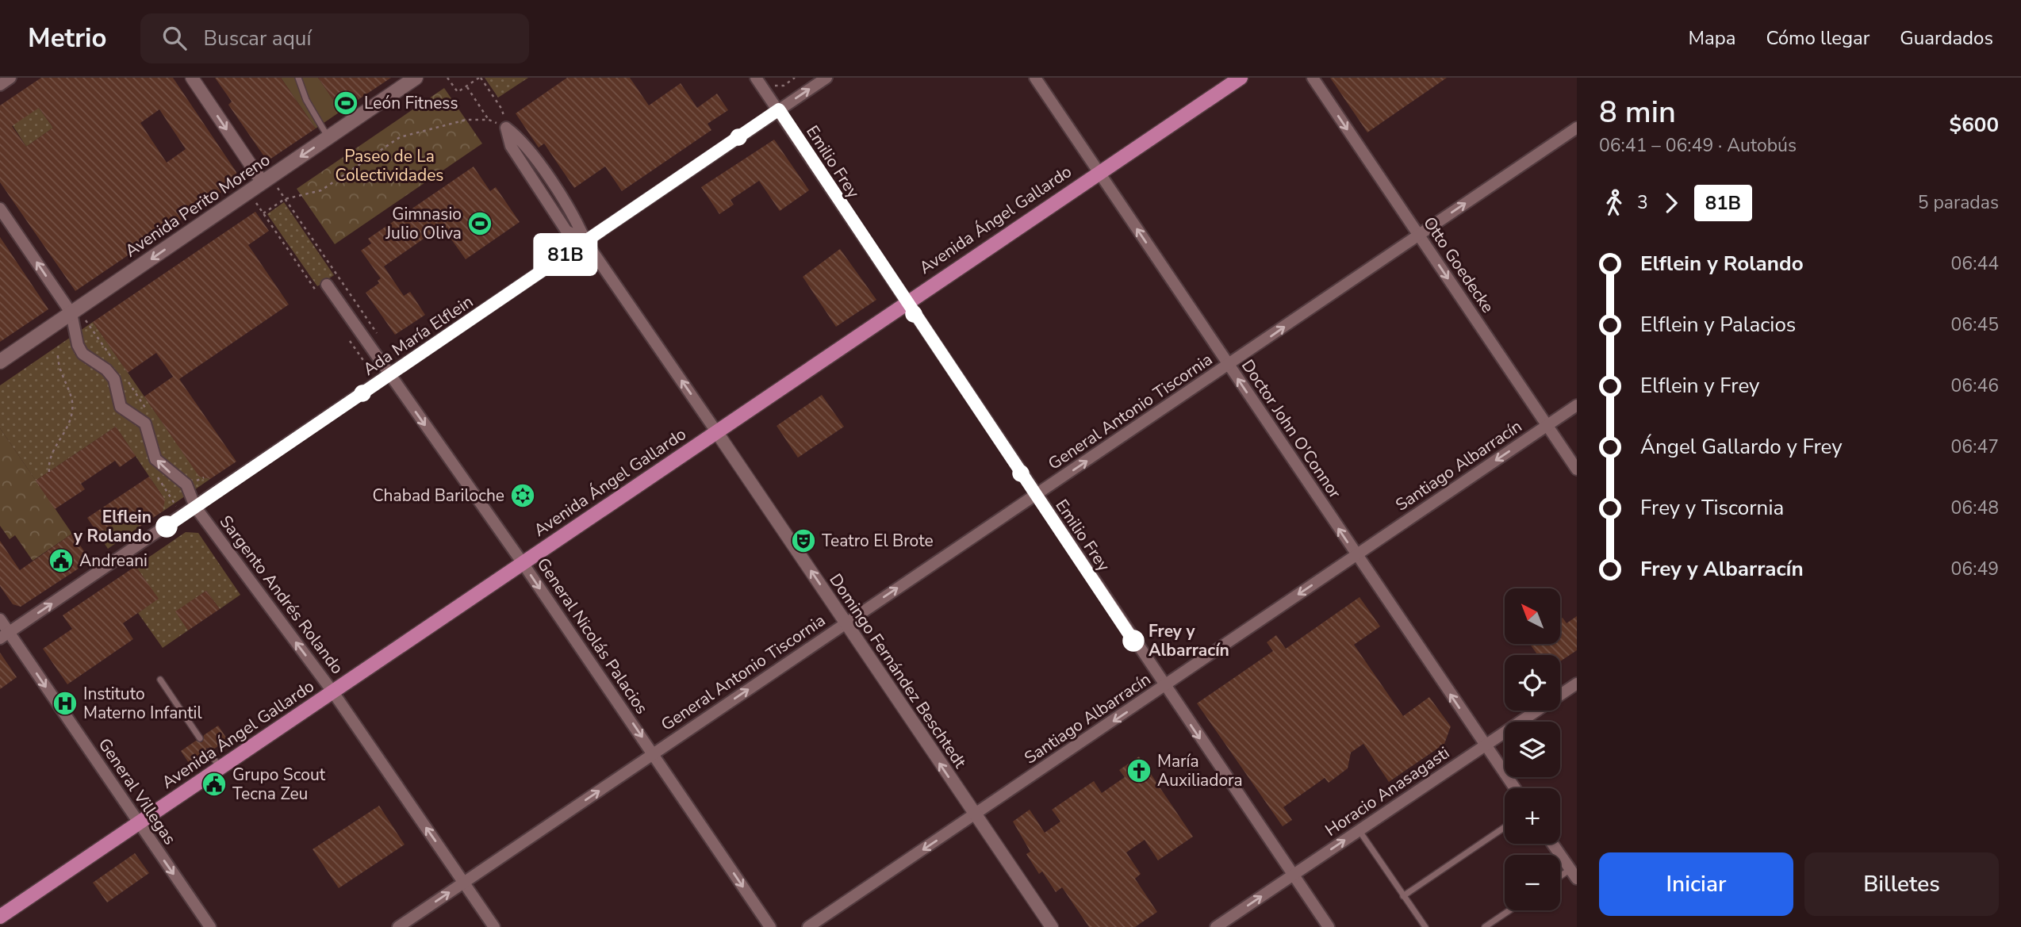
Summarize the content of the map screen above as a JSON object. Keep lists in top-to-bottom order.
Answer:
{
  "streets": {
    "main road": ["Avenida Perito Moreno", "Avenida Ángel Gallardo"],
    "street": [
      "Emilio Frey",
      "Otto Goedecke",
      "Ada María Elflein",
      "General Antonio Tiscornia",
      "Doctor John O'Connor",
      "Santiago Albarracín",
      "Sargento Andrés Rolando",
      "General Nicolás Palacios",
      "Domingo Fernández Beschtedt",
      "General Villegas",
      "Horacio Anasagasti"
    ]
  },
  "crossings": [
    ["Emilio Frey", "Avenida Ángel Gallardo"],
    ["Emilio Frey", "Ada María Elflein"],
    ["Emilio Frey", "General Antonio Tiscornia"],
    ["Emilio Frey", "Santiago Albarracín"],
    ["Emilio Frey", "Horacio Anasagasti"],
    ["Avenida Perito Moreno", "Sargento Andrés Rolando"],
    ["Avenida Ángel Gallardo", "Doctor John O'Connor"],
    ["Avenida Ángel Gallardo", "Sargento Andrés Rolando"],
    ["Avenida Ángel Gallardo", "General Nicolás Palacios"],
    ["Avenida Ángel Gallardo", "Domingo Fernández Beschtedt"],
    ["Avenida Ángel Gallardo", "General Villegas"],
    ["Otto Goedecke", "General Antonio Tiscornia"],
    ["Otto Goedecke", "Santiago Albarracín"],
    ["Ada María Elflein", "Sargento Andrés Rolando"],
    ["Ada María Elflein", "General Nicolás Palacios"],
    ["Ada María Elflein", "Domingo Fernández Beschtedt"],
    ["Ada María Elflein", "General Villegas"],
    ["General Antonio Tiscornia", "Doctor John O'Connor"],
    ["General Antonio Tiscornia", "Sargento Andrés Rolando"],
    ["General Antonio Tiscornia", "General Nicolás Palacios"],
    ["General Antonio Tiscornia", "Domingo Fernández Beschtedt"],
    ["Doctor John O'Connor", "Santiago Albarracín"],
    ["Doctor John O'Connor", "Horacio Anasagasti"],
    ["Santiago Albarracín", "Domingo Fernández Beschtedt"]
  ],
  "one_way": [
    "Avenida Perito Moreno",
    "Otto Goedecke",
    "General Antonio Tiscornia",
    "Doctor John O'Connor",
    "Santiago Albarracín",
    "Sargento Andrés Rolando",
    "General Nicolás Palacios",
    "Domingo Fernández Beschtedt",
    "General Villegas",
    "Horacio Anasagasti"
  ],
  "parks": ["Paseo de La Colectividades"],
  "places": {
    "sports": ["León Fitness", "Gimnasio Julio Oliva"],
    "synagogue": ["Chabad Bariloche"],
    "other": ["Elflein y Rolando", "Frey y Albarracín"],
    "theatre": ["Teatro El Brote"],
    "public building": ["Andreani", "Grupo Scout Tecna Zeu"],
    "hospital": ["Instituto Materno Infantil"],
    "church": ["María Auxiliadora"]
  },
  "lines": ["bus line 81B"],
  "north": "top left",
  "page": {
    "header": "Metrio",
    "search": "Buscar aquí",
    "nav": ["Mapa", "Cómo llegar", "Guardados"],
    "on_map": "81B",
    "heading": ["8 min", "06:41 – 06:49 · Autobús", "$600"],
    "legs": ["3", "81B", "5 paradas"],
    "list": [
      {
        "name": "Elflein y Rolando",
        "value": "06:44"
      },
      {
        "name": "Elflein y Palacios",
        "value": "06:45"
      },
      {
        "name": "Elflein y Frey",
        "value": "06:46"
      },
      {
        "name": "Ángel Gallardo y Frey",
        "value": "06:47"
      },
      {
        "name": "Frey y Tiscornia",
        "value": "06:48"
      },
      {
        "name": "Frey y Albarracín",
        "value": "06:49"
      }
    ],
    "map_buttons": ["+", "−"],
    "buttons": ["Iniciar", "Billetes"]
  }
}
